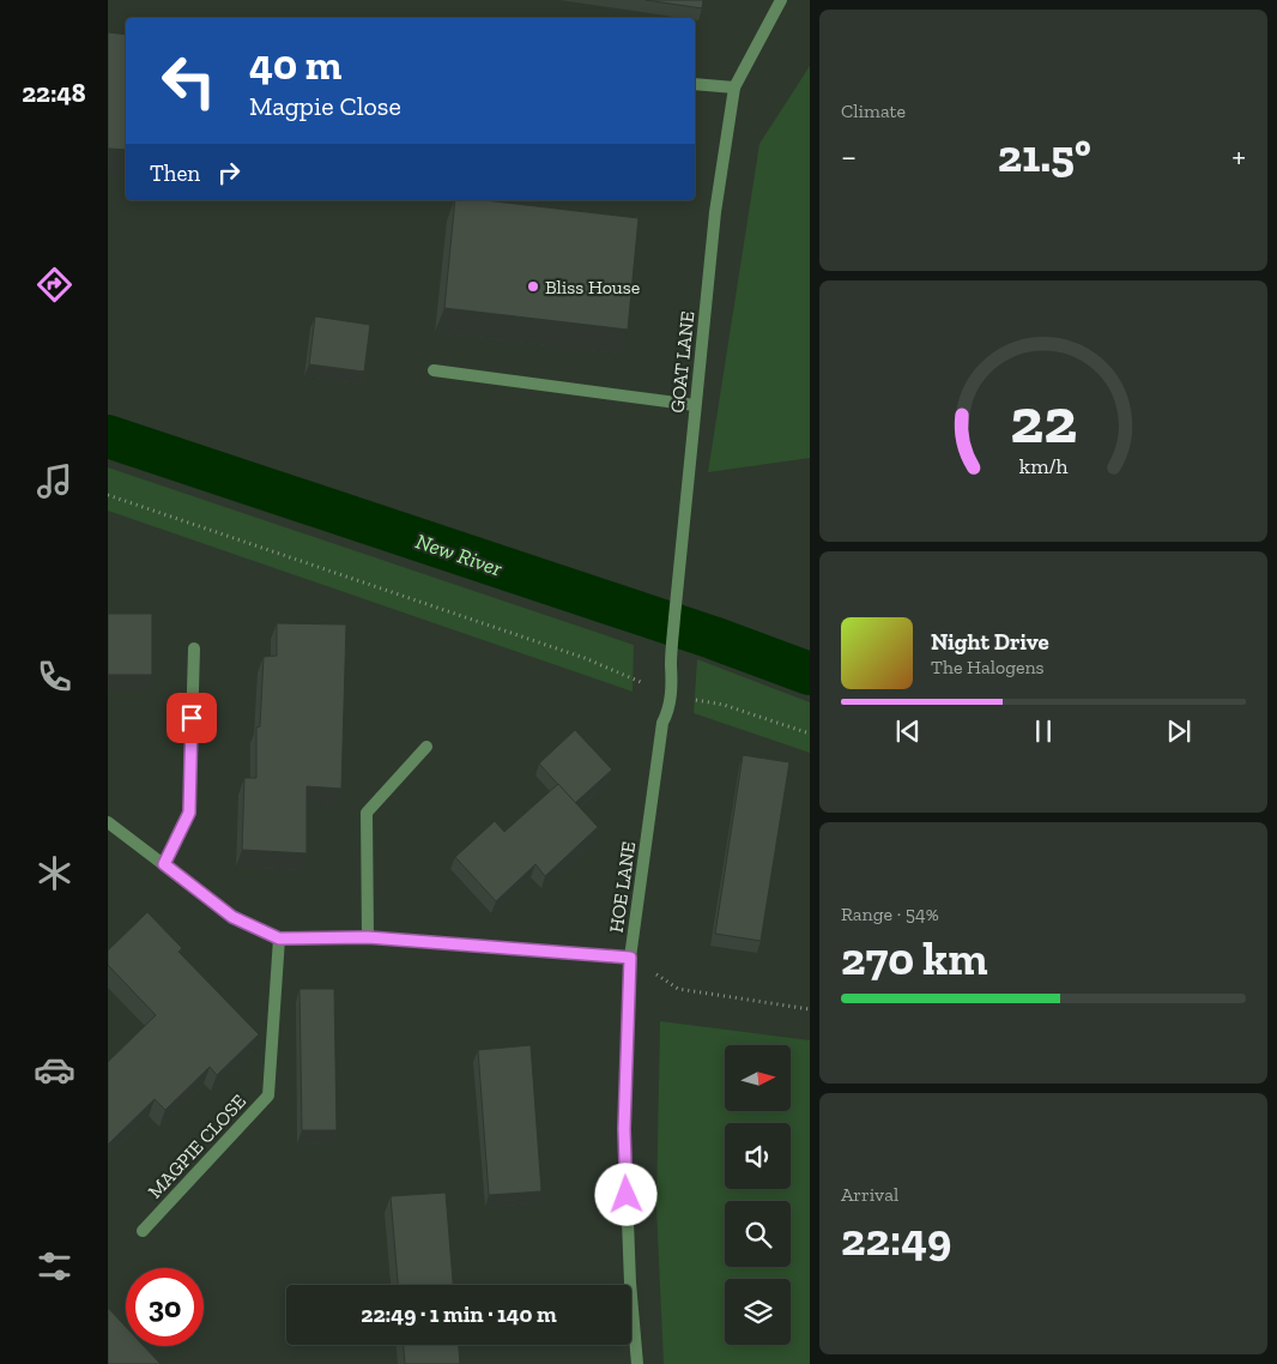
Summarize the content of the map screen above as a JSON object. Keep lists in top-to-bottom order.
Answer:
{
  "streets": {
    "street": ["GOAT LANE", "HOE LANE", "MAGPIE CLOSE"]
  },
  "crossings": [
    ["GOAT LANE", "HOE LANE"]
  ],
  "water": ["New River"],
  "places": ["Bliss House"],
  "north": "right",
  "page": {
    "tabs": "22:48",
    "tile": [
      "Climate",
      ["Range · 54%", "270 km"],
      ["Arrival", "22:49"]
    ],
    "turn": ["40 m", "Magpie Close"],
    "heat": ["−", "21.5°", "+"],
    "then": "Then",
    "song": ["Night Drive", "The Halogens"],
    "limit": "30",
    "trip": "22:49 · 1 min · 140 m",
    "gauge": ["22", "km/h"]
  }
}
